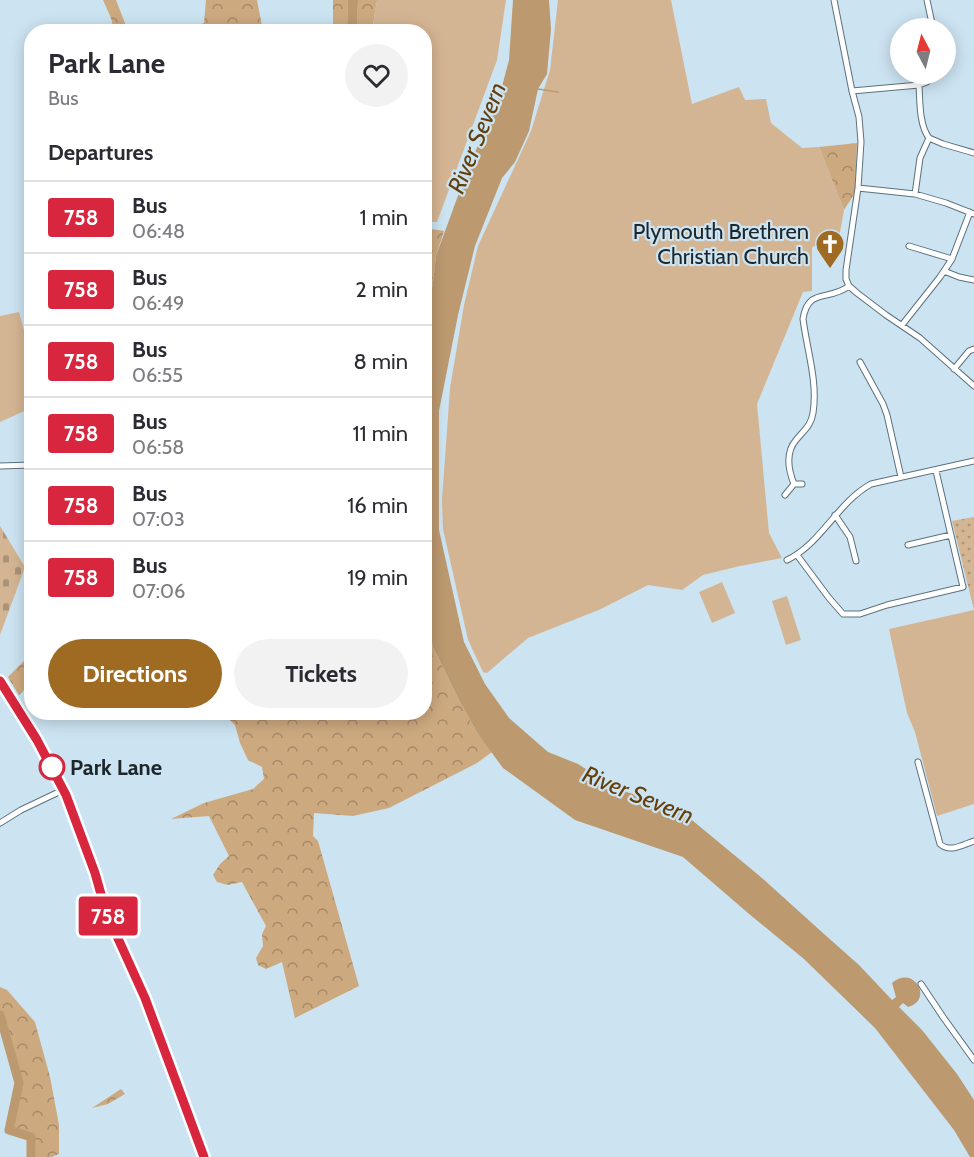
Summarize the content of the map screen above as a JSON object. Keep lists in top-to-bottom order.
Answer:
{
  "water": ["River Severn"],
  "places": {
    "church": ["Plymouth Brethren Christian Church"],
    "other": ["Park Lane"]
  },
  "lines": ["bus line 758"],
  "north": "top",
  "page": {
    "on_map": "758",
    "heading": [
      ["Park Lane", "Bus"],
      "Departures"
    ],
    "list": [
      {
        "mark": "758",
        "name": "Bus",
        "note": "06:48",
        "value": "1 min"
      },
      {
        "mark": "758",
        "name": "Bus",
        "note": "06:49",
        "value": "2 min"
      },
      {
        "mark": "758",
        "name": "Bus",
        "note": "06:55",
        "value": "8 min"
      },
      {
        "mark": "758",
        "name": "Bus",
        "note": "06:58",
        "value": "11 min"
      },
      {
        "mark": "758",
        "name": "Bus",
        "note": "07:03",
        "value": "16 min"
      },
      {
        "mark": "758",
        "name": "Bus",
        "note": "07:06",
        "value": "19 min"
      }
    ],
    "buttons": ["Directions", "Tickets"]
  }
}
